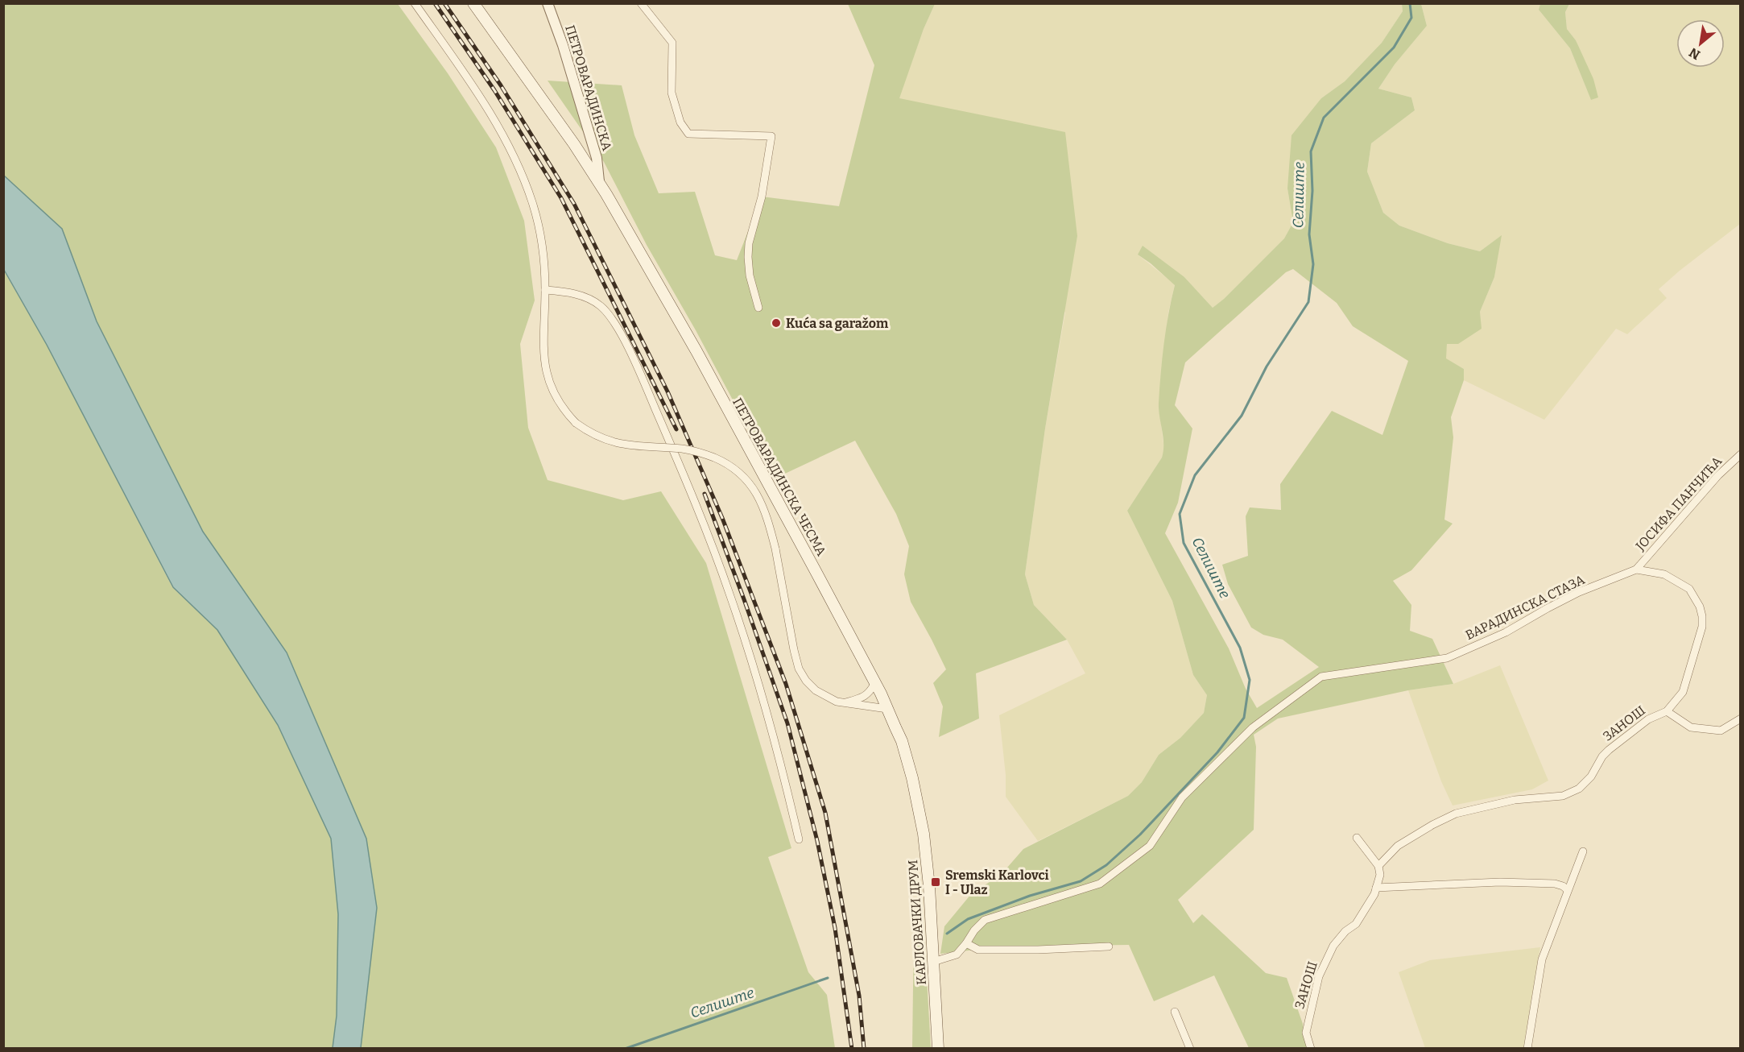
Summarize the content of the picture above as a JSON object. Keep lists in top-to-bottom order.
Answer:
{
  "streets": {
    "main road": ["ПЕТРОВАРАДИНСКА ЧЕСМА", "КАРЛОВАЧКИ ДРУМ"],
    "street": [
      "ПЕТРОВАРАДИНСКА",
      "ЈОСИФА ПАНЧИЋА",
      "ВАРАДИНСКА СТАЗА",
      "ЗАНОШ"
    ]
  },
  "crossings": [
    ["ПЕТРОВАРАДИНСКА", "ПЕТРОВАРАДИНСКА ЧЕСМА"],
    ["ПЕТРОВАРАДИНСКА ЧЕСМА", "КАРЛОВАЧКИ ДРУМ"],
    ["ЈОСИФА ПАНЧИЋА", "ВАРАДИНСКА СТАЗА"],
    ["ЈОСИФА ПАНЧИЋА", "ЗАНОШ"],
    ["ВАРАДИНСКА СТАЗА", "ЗАНОШ"],
    ["ВАРАДИНСКА СТАЗА", "КАРЛОВАЧКИ ДРУМ"]
  ],
  "water": ["Селиште"],
  "places": {
    "other": ["Kuća sa garažom"],
    "transit": ["Sremski Karlovci I - Ulaz"]
  },
  "north": "bottom left"
}
